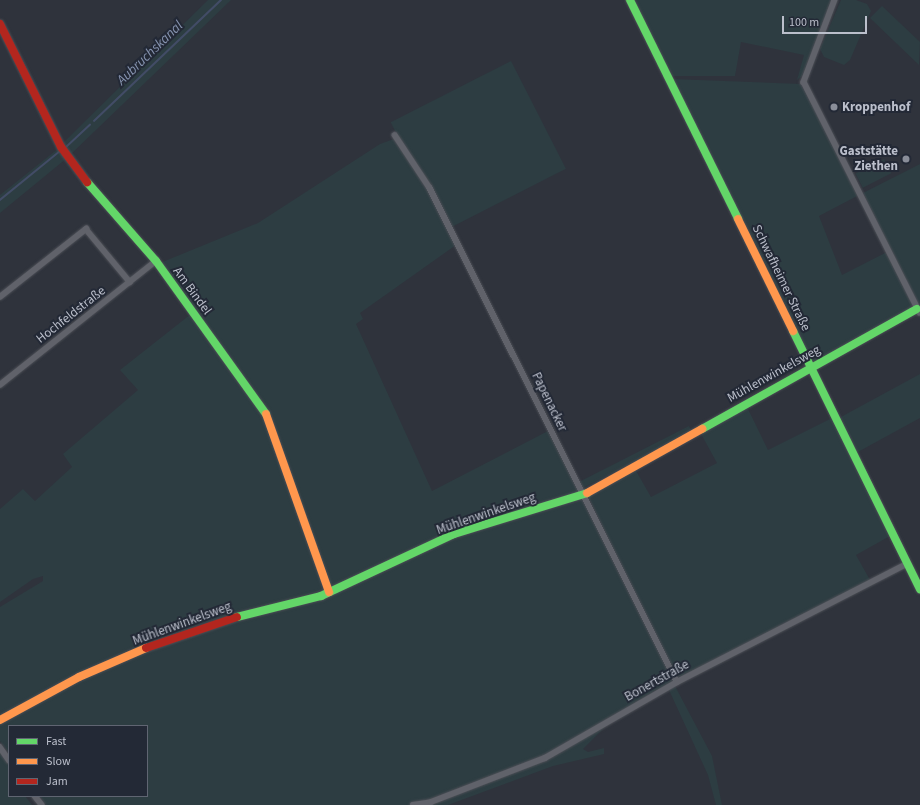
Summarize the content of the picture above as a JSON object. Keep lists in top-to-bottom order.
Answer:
{
  "streets": {
    "street": [
      "Schwafheimer Straße",
      "Am Bindel",
      "Hochfeldstraße",
      "Mühlenwinkelsweg",
      "Papenacker",
      "Bonertstraße"
    ]
  },
  "crossings": [
    ["Schwafheimer Straße", "Mühlenwinkelsweg"],
    ["Schwafheimer Straße", "Bonertstraße"],
    ["Am Bindel", "Hochfeldstraße"],
    ["Am Bindel", "Mühlenwinkelsweg"],
    ["Mühlenwinkelsweg", "Papenacker"],
    ["Papenacker", "Bonertstraße"]
  ],
  "water": ["Aubruchskanal"],
  "places": ["Kroppenhof", "Gaststätte Ziethen"],
  "legend": ["Fast", "Slow", "Jam"],
  "scale_bar": "100 m"
}
